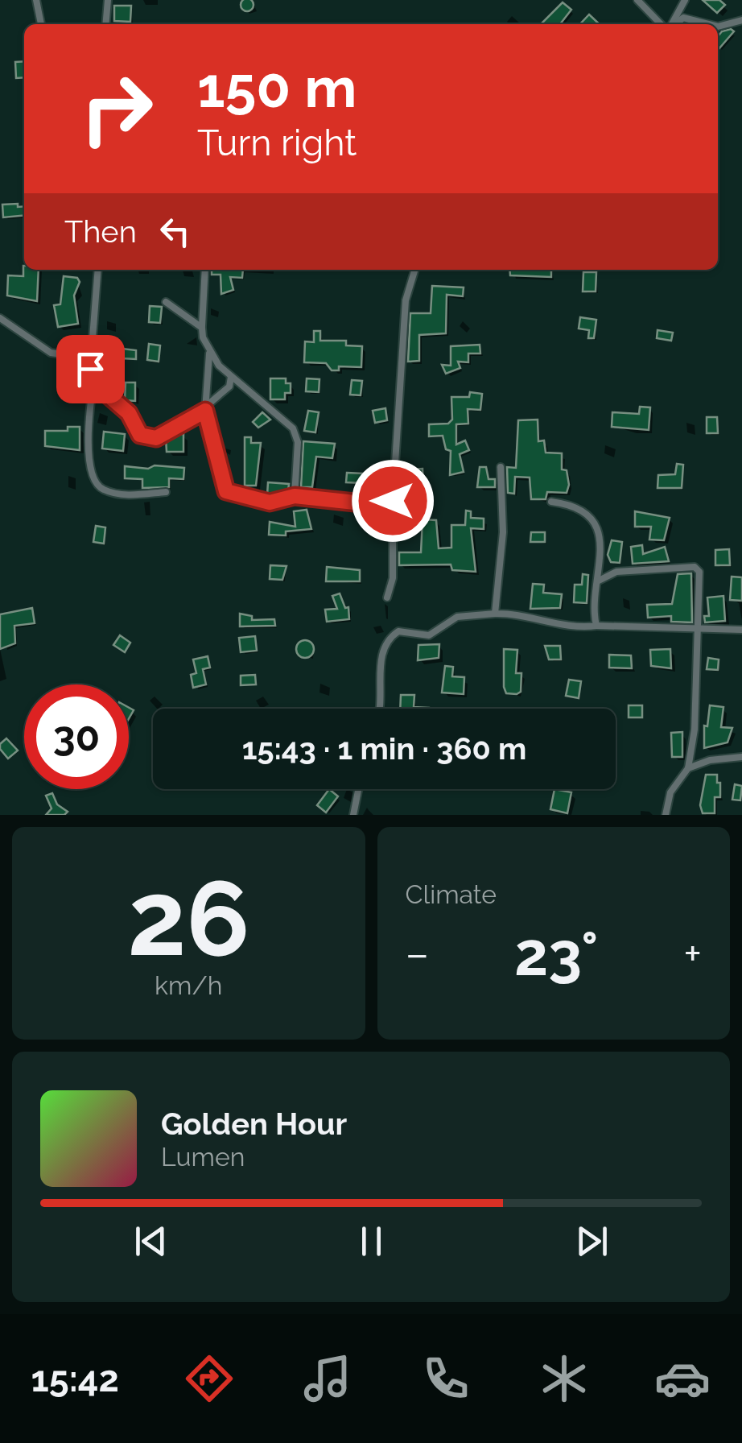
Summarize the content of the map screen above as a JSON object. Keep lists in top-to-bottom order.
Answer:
{
  "page": {
    "turn": ["150 m", "Turn right"],
    "then": "Then",
    "limit": "30",
    "trip": "15:43 · 1 min · 360 m",
    "tile": [
      ["26", "km/h"],
      "Climate"
    ],
    "heat": ["−", "23°", "+"],
    "song": ["Golden Hour", "Lumen"],
    "tabs": "15:42"
  }
}
